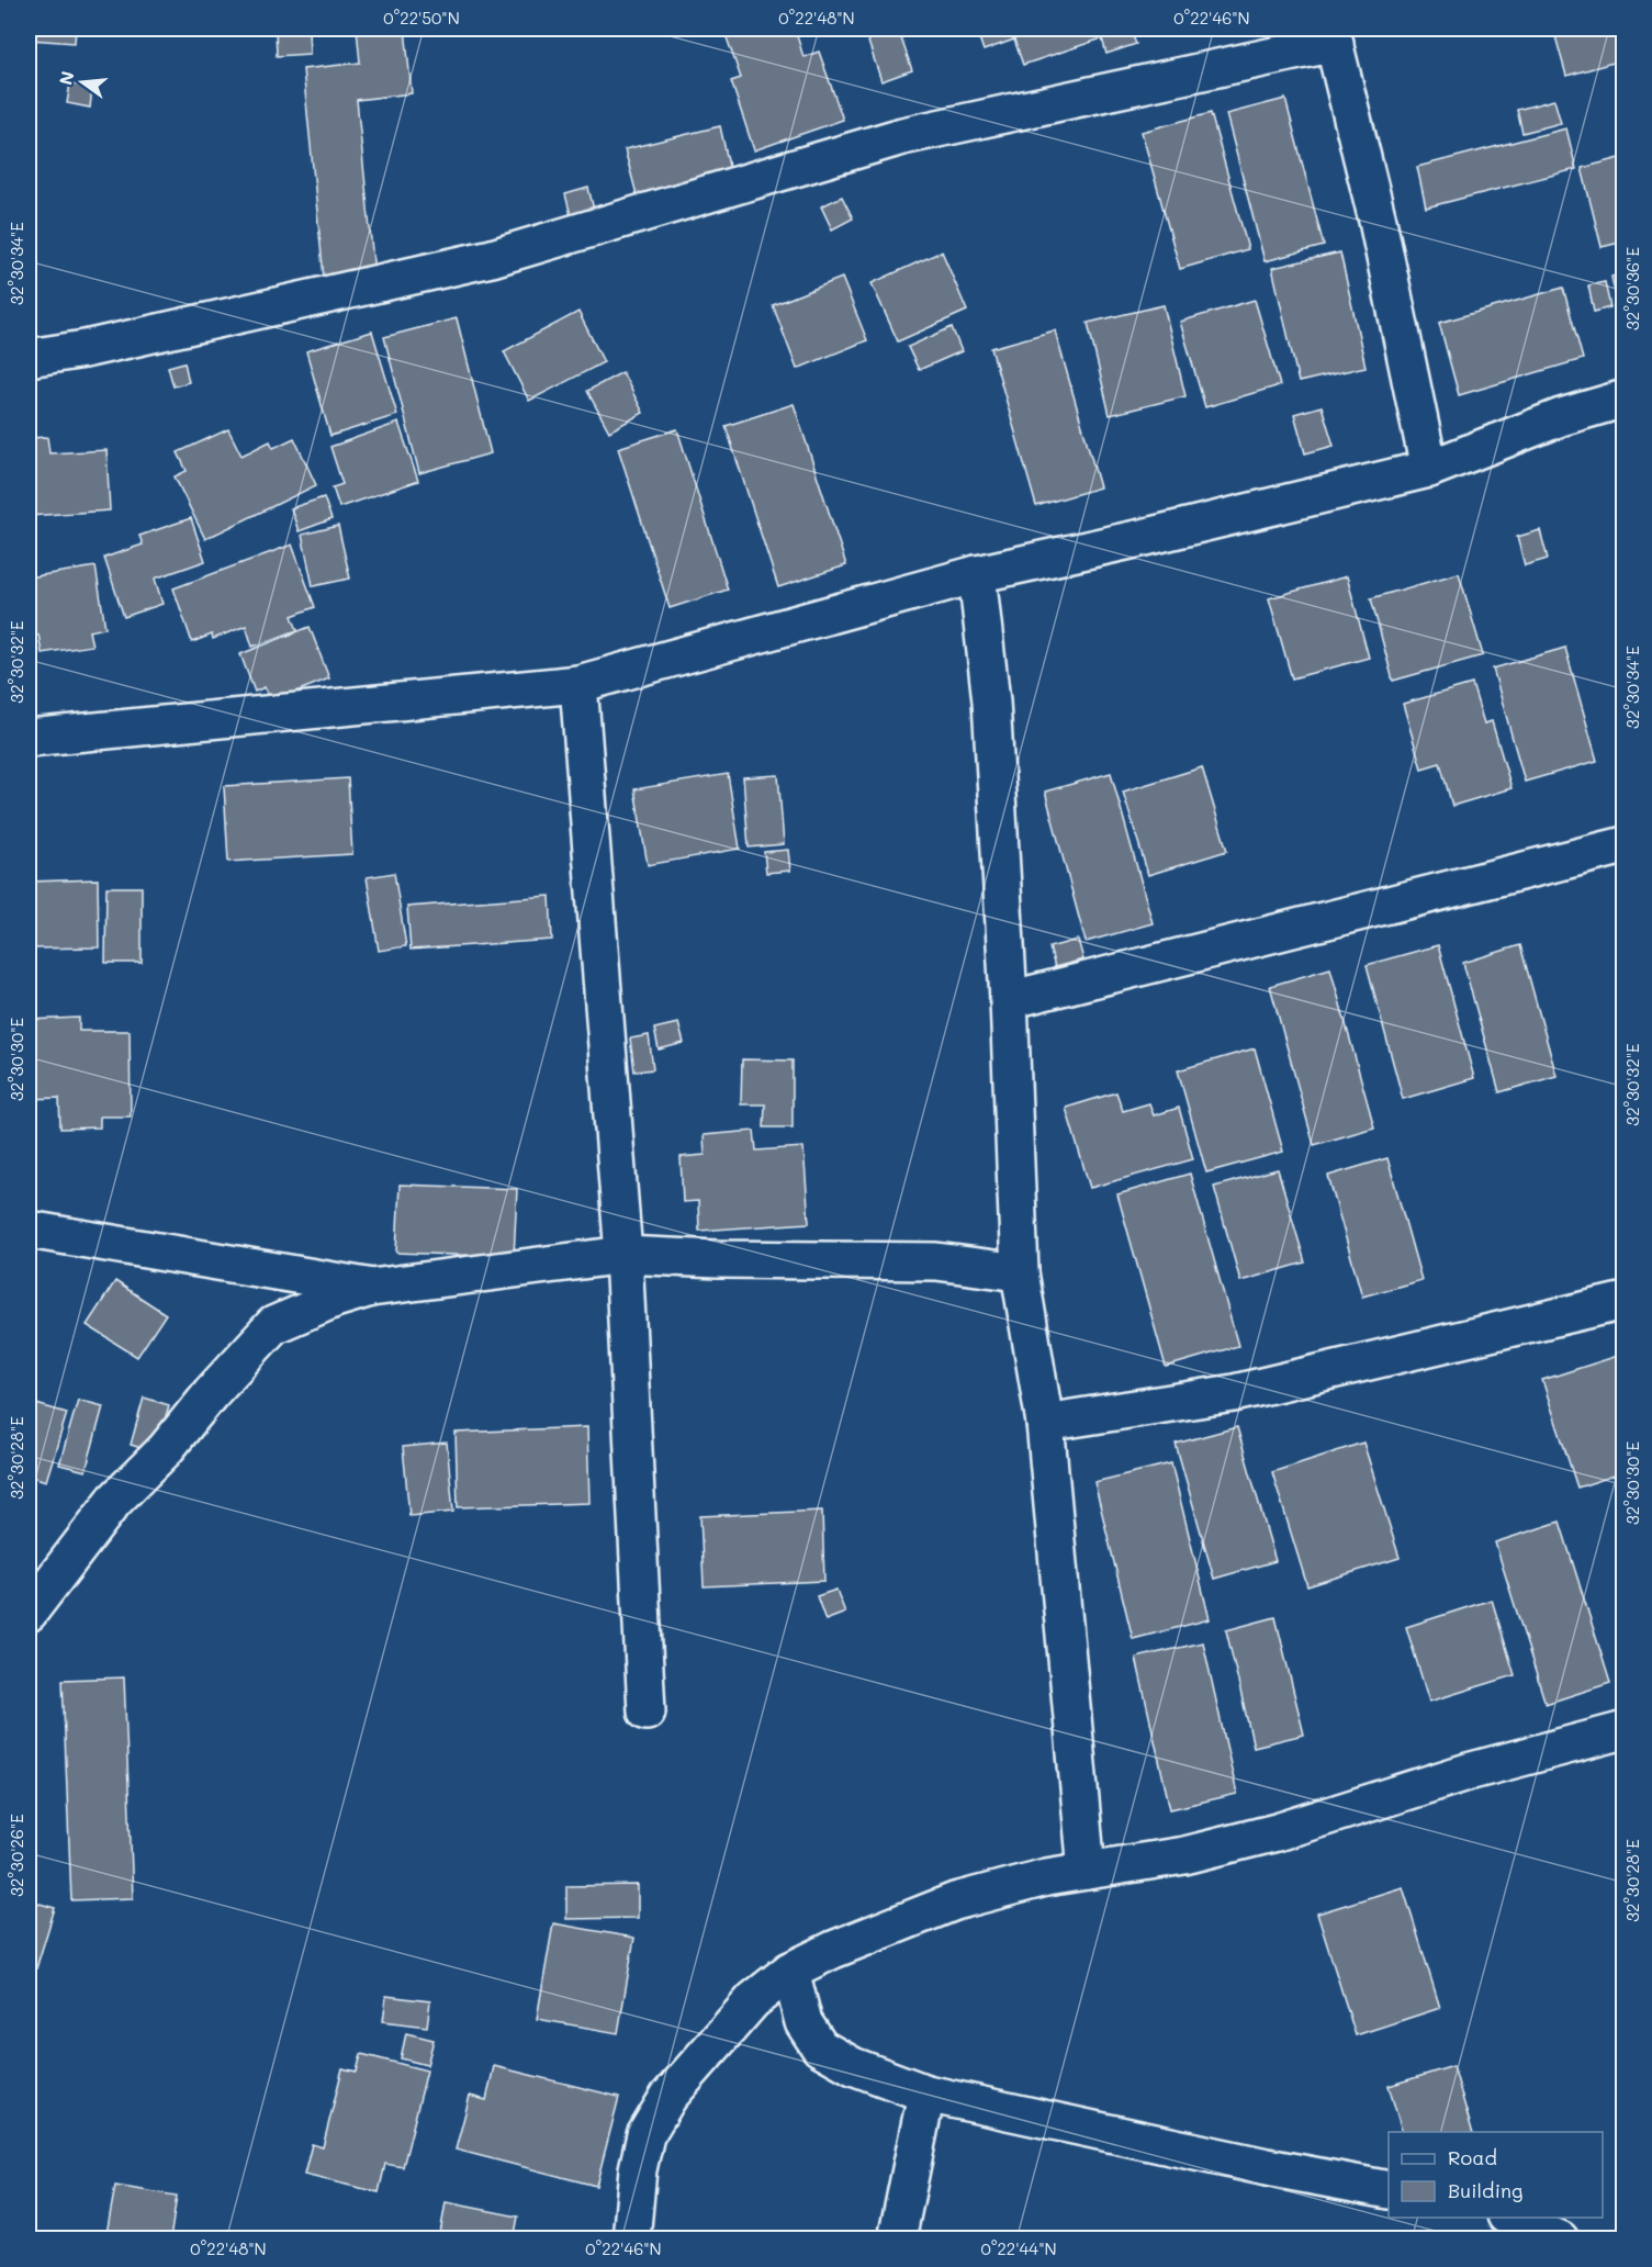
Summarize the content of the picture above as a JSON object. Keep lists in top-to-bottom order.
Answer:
{
  "legend": ["Road", "Building"],
  "north": "left",
  "coordinates": [
    "0°22'50\"N",
    "0°22'48\"N",
    "0°22'46\"N",
    "32°30'34\"E",
    "32°30'36\"E",
    "32°30'32\"E",
    "32°30'30\"E",
    "32°30'28\"E",
    "32°30'26\"E",
    "0°22'44\"N"
  ]
}
